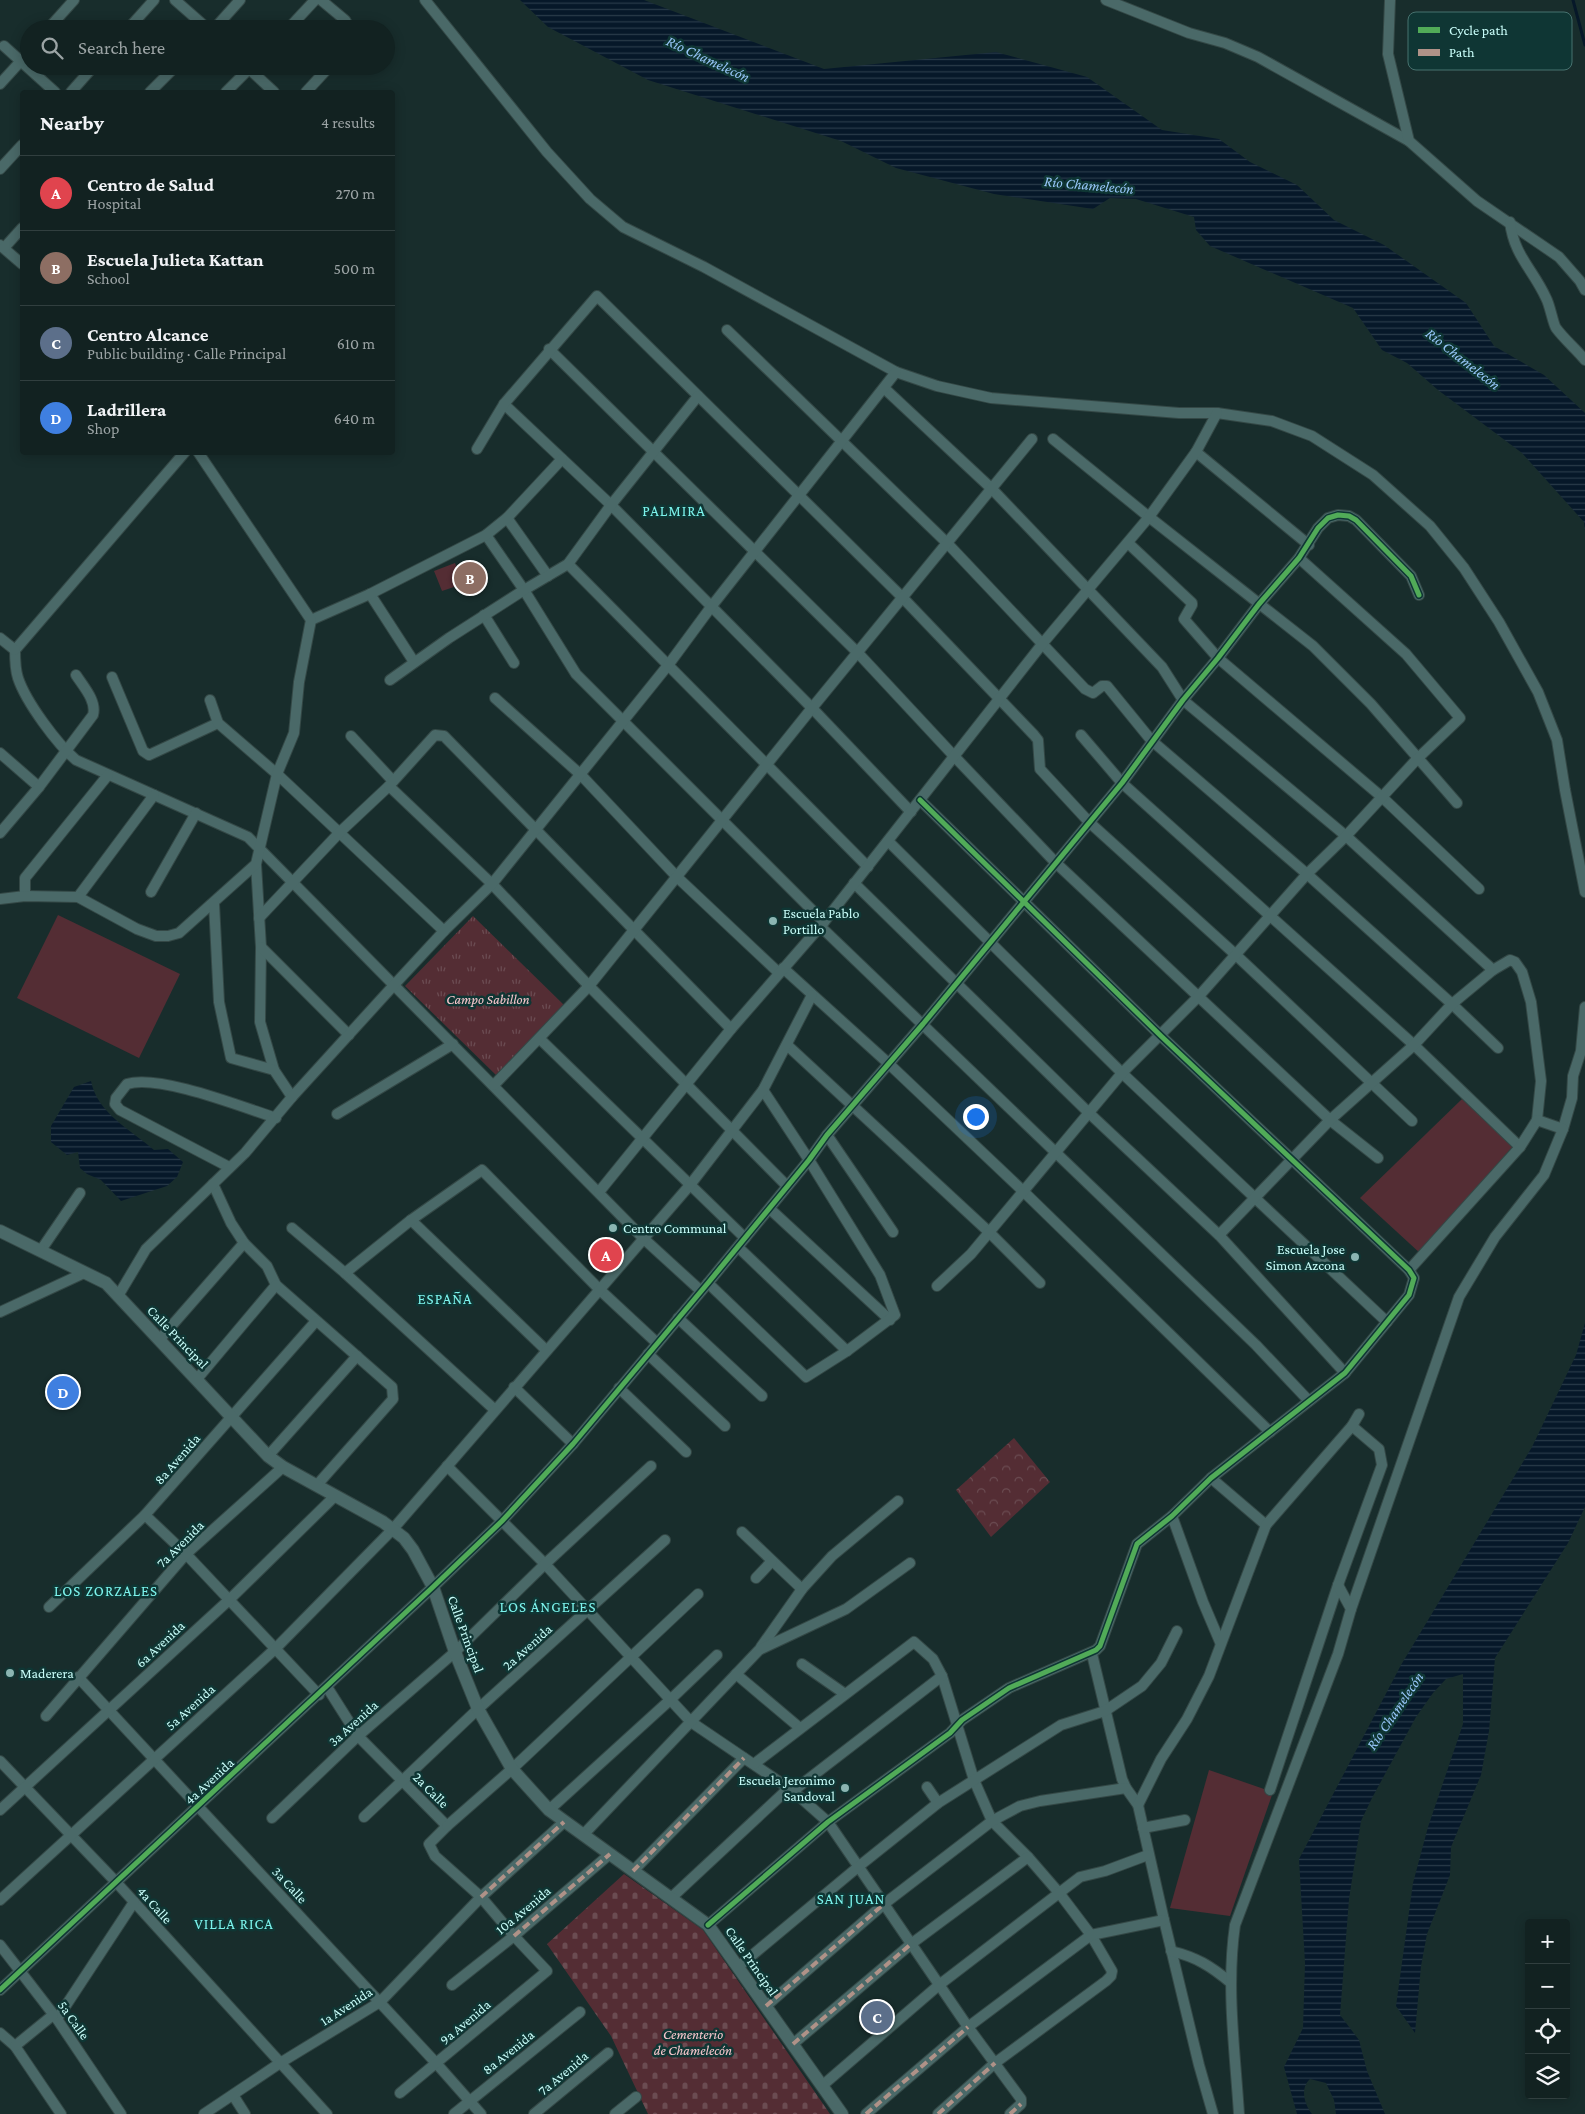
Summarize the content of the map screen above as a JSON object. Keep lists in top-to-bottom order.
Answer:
{
  "streets": {
    "street": [
      "Calle Principal",
      "8a Avenida",
      "7a Avenida",
      "6a Avenida",
      "2a Avenida",
      "5a Avenida",
      "3a Avenida",
      "4a Avenida",
      "2a Calle",
      "3a Calle",
      "4a Calle",
      "10a Avenida",
      "1a Avenida",
      "5a Calle",
      "9a Avenida"
    ]
  },
  "crossings": [
    ["Calle Principal", "8a Avenida"],
    ["Calle Principal", "7a Avenida"],
    ["Calle Principal", "6a Avenida"],
    ["Calle Principal", "2a Avenida"],
    ["Calle Principal", "5a Avenida"],
    ["Calle Principal", "3a Avenida"],
    ["Calle Principal", "4a Avenida"],
    ["Calle Principal", "10a Avenida"],
    ["Calle Principal", "1a Avenida"],
    ["8a Avenida", "3a Calle"],
    ["7a Avenida", "3a Calle"],
    ["6a Avenida", "3a Calle"],
    ["6a Avenida", "4a Calle"],
    ["2a Avenida", "2a Calle"],
    ["5a Avenida", "3a Calle"],
    ["5a Avenida", "4a Calle"],
    ["3a Avenida", "2a Calle"],
    ["4a Avenida", "2a Calle"],
    ["4a Avenida", "3a Calle"],
    ["4a Avenida", "4a Calle"],
    ["4a Avenida", "5a Calle"],
    ["2a Calle", "10a Avenida"],
    ["2a Calle", "1a Avenida"],
    ["2a Calle", "9a Avenida"],
    ["3a Calle", "1a Avenida"],
    ["3a Calle", "9a Avenida"],
    ["4a Calle", "1a Avenida"]
  ],
  "districts": [
    "PALMIRA",
    "ESPAÑA",
    "LOS ZORZALES",
    "LOS ÁNGELES",
    "SAN JUAN",
    "VILLA RICA"
  ],
  "water": ["Río Chamelecón"],
  "parks": ["Campo Sabillon", "Cementerio de Chamelecón"],
  "places": [
    "Escuela Pablo Portillo",
    "Centro Communal",
    "Escuela Jose Simon Azcona",
    "Maderera",
    "Escuela Jeronimo Sandoval"
  ],
  "legend": ["Cycle path", "Path"],
  "page": {
    "search": "Search here",
    "heading": ["Nearby", "4 results"],
    "list": [
      {
        "mark": "A",
        "name": "Centro de Salud",
        "note": "Hospital",
        "value": "270 m"
      },
      {
        "mark": "B",
        "name": "Escuela Julieta Kattan",
        "note": "School",
        "value": "500 m"
      },
      {
        "mark": "C",
        "name": "Centro Alcance",
        "note": "Public building · Calle Principal",
        "value": "610 m"
      },
      {
        "mark": "D",
        "name": "Ladrillera",
        "note": "Shop",
        "value": "640 m"
      }
    ],
    "pins": [
      "B",
      "A",
      "D",
      "C"
    ],
    "map_buttons": ["+", "−"]
  }
}
